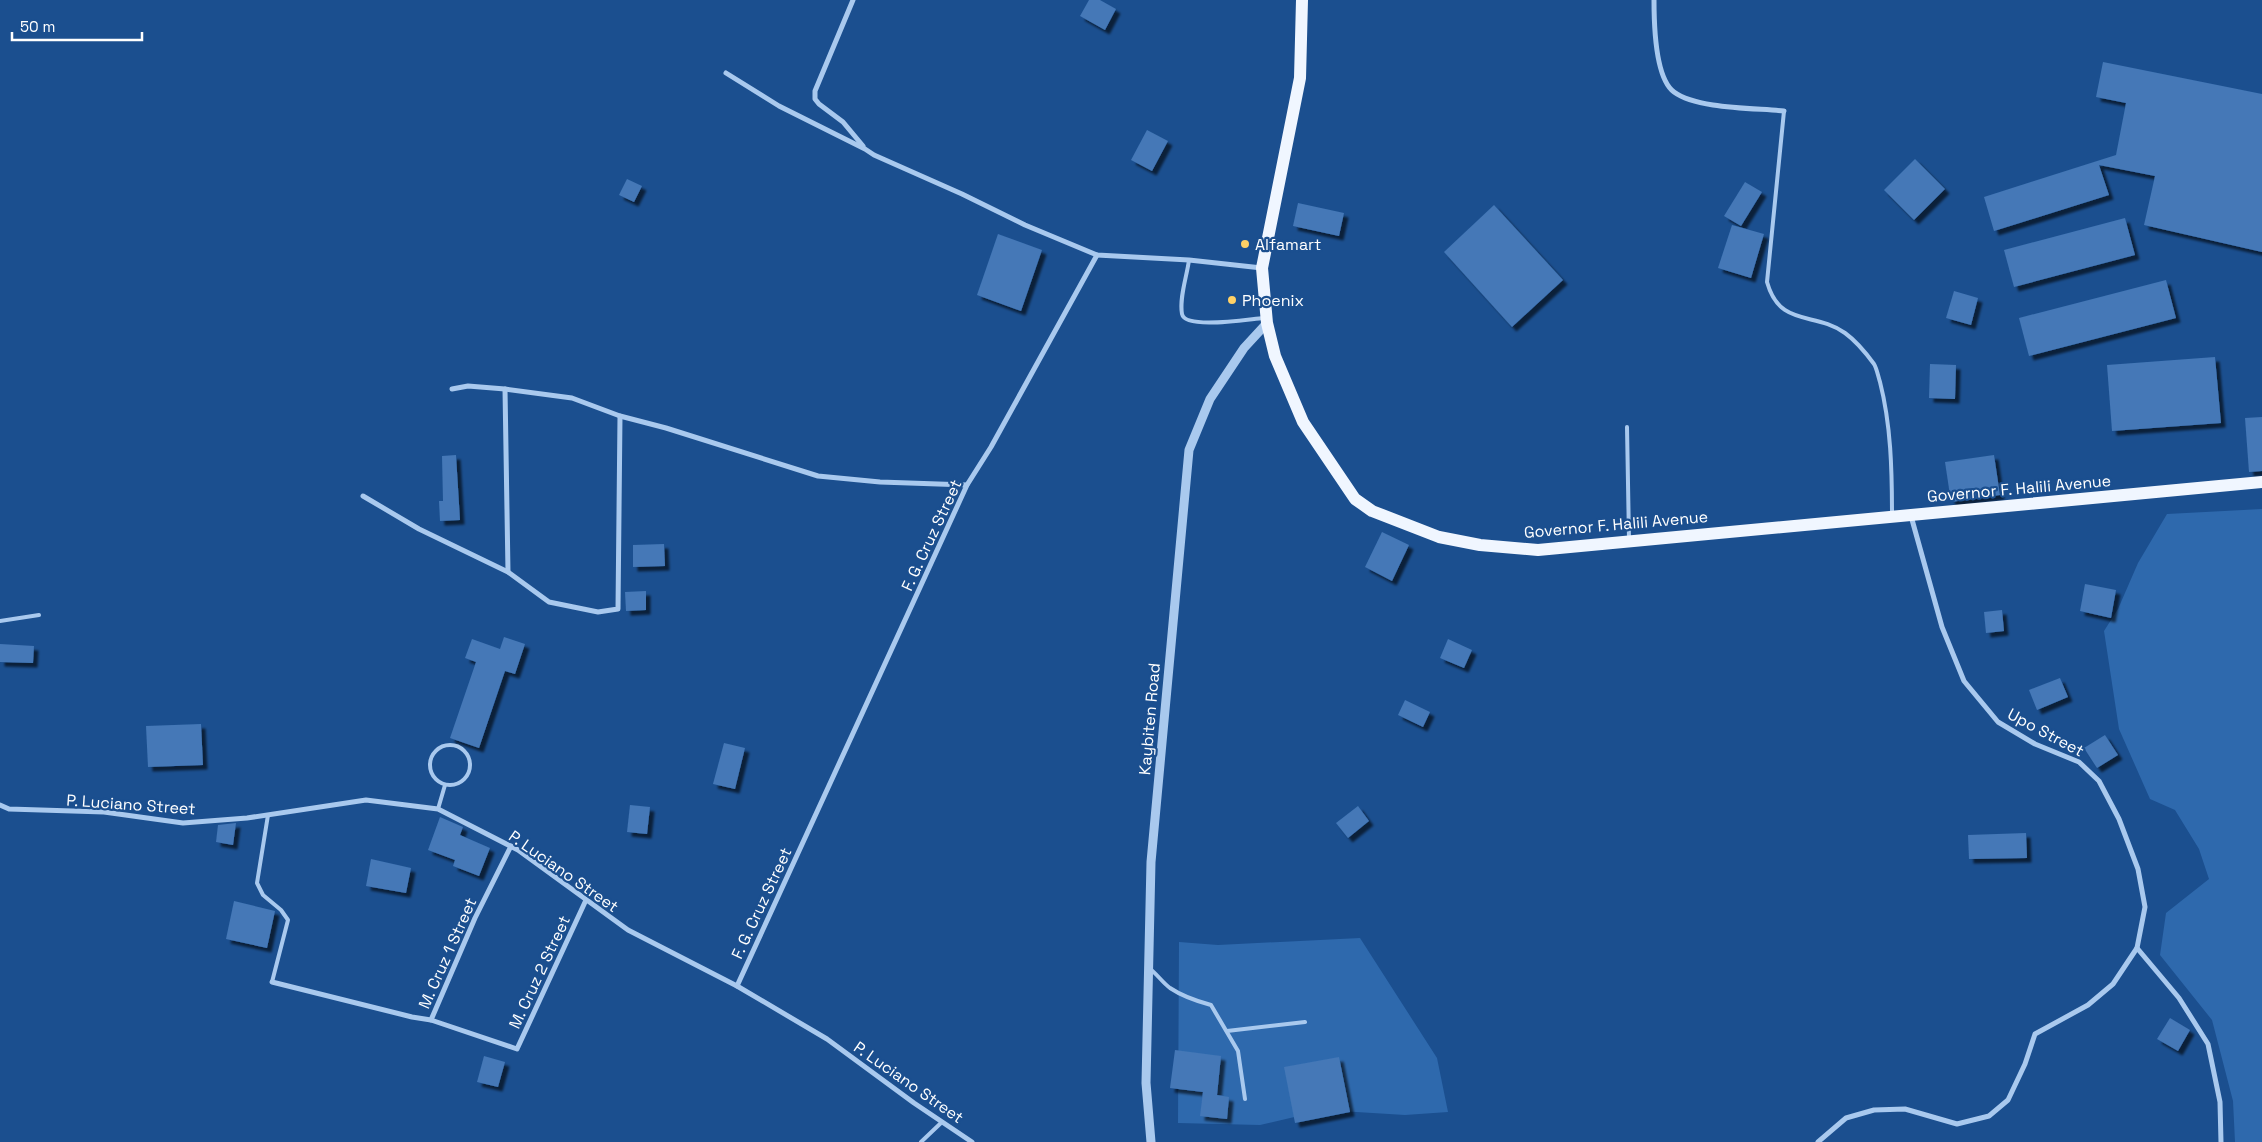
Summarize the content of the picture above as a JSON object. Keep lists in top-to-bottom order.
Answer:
{
  "streets": {
    "main road": ["Governor F. Halili Avenue"],
    "street": [
      "F. G. Cruz Street",
      "Kaybiten Road",
      "Upo Street",
      "P. Luciano Street",
      "M. Cruz 1 Street",
      "M. Cruz 2 Street"
    ]
  },
  "crossings": [
    ["Governor F. Halili Avenue", "Kaybiten Road"],
    ["Governor F. Halili Avenue", "Upo Street"],
    ["F. G. Cruz Street", "P. Luciano Street"],
    ["P. Luciano Street", "M. Cruz 1 Street"],
    ["P. Luciano Street", "M. Cruz 2 Street"],
    ["M. Cruz 1 Street", "M. Cruz 2 Street"]
  ],
  "places": ["Alfamart", "Phoenix"],
  "scale_bar": "50 m"
}
